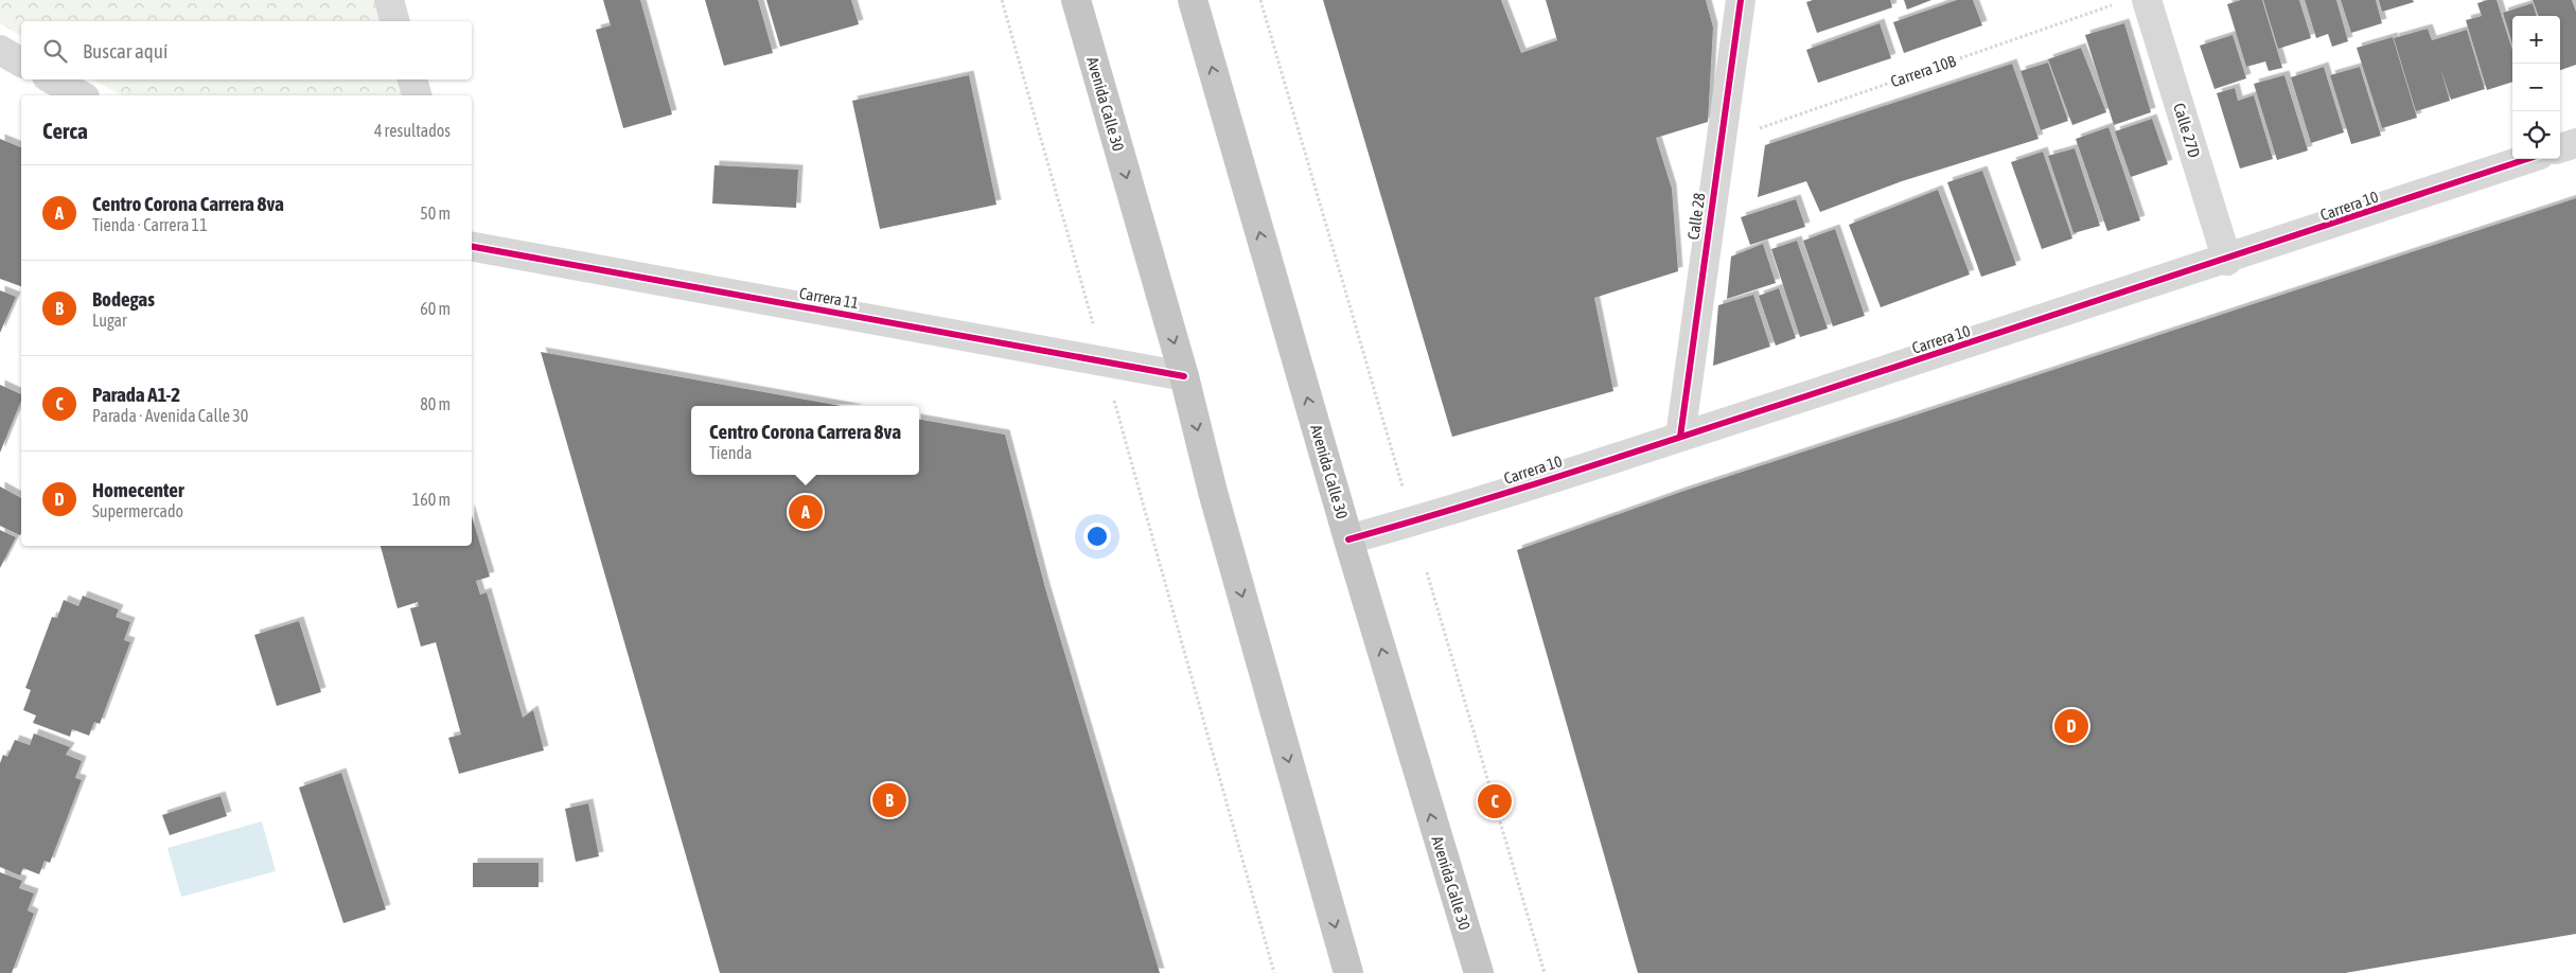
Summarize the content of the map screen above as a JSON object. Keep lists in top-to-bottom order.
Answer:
{
  "streets": {
    "highway": ["Avenida Calle 30"],
    "street": [
      "Calle 27D",
      "Carrera 10",
      "Calle 28",
      "Carrera 11"
    ],
    "path": ["Carrera 10B"]
  },
  "crossings": [
    ["Carrera 10B", "Calle 28"],
    ["Avenida Calle 30", "Carrera 10"],
    ["Avenida Calle 30", "Carrera 11"],
    ["Calle 27D", "Carrera 10"],
    ["Carrera 10", "Calle 28"]
  ],
  "page": {
    "map_buttons": ["+", "−"],
    "search": "Buscar aquí",
    "heading": ["Cerca", "4 resultados"],
    "list": [
      {
        "mark": "A",
        "name": "Centro Corona Carrera 8va",
        "note": "Tienda · Carrera 11",
        "value": "50 m"
      },
      {
        "mark": "B",
        "name": "Bodegas",
        "note": "Lugar",
        "value": "60 m"
      },
      {
        "mark": "C",
        "name": "Parada A1-2",
        "note": "Parada · Avenida Calle 30",
        "value": "80 m"
      },
      {
        "mark": "D",
        "name": "Homecenter",
        "note": "Supermercado",
        "value": "160 m"
      }
    ],
    "popup": ["Centro Corona Carrera 8va", "Tienda"],
    "pins": [
      "A",
      "D",
      "B",
      "C"
    ]
  }
}
